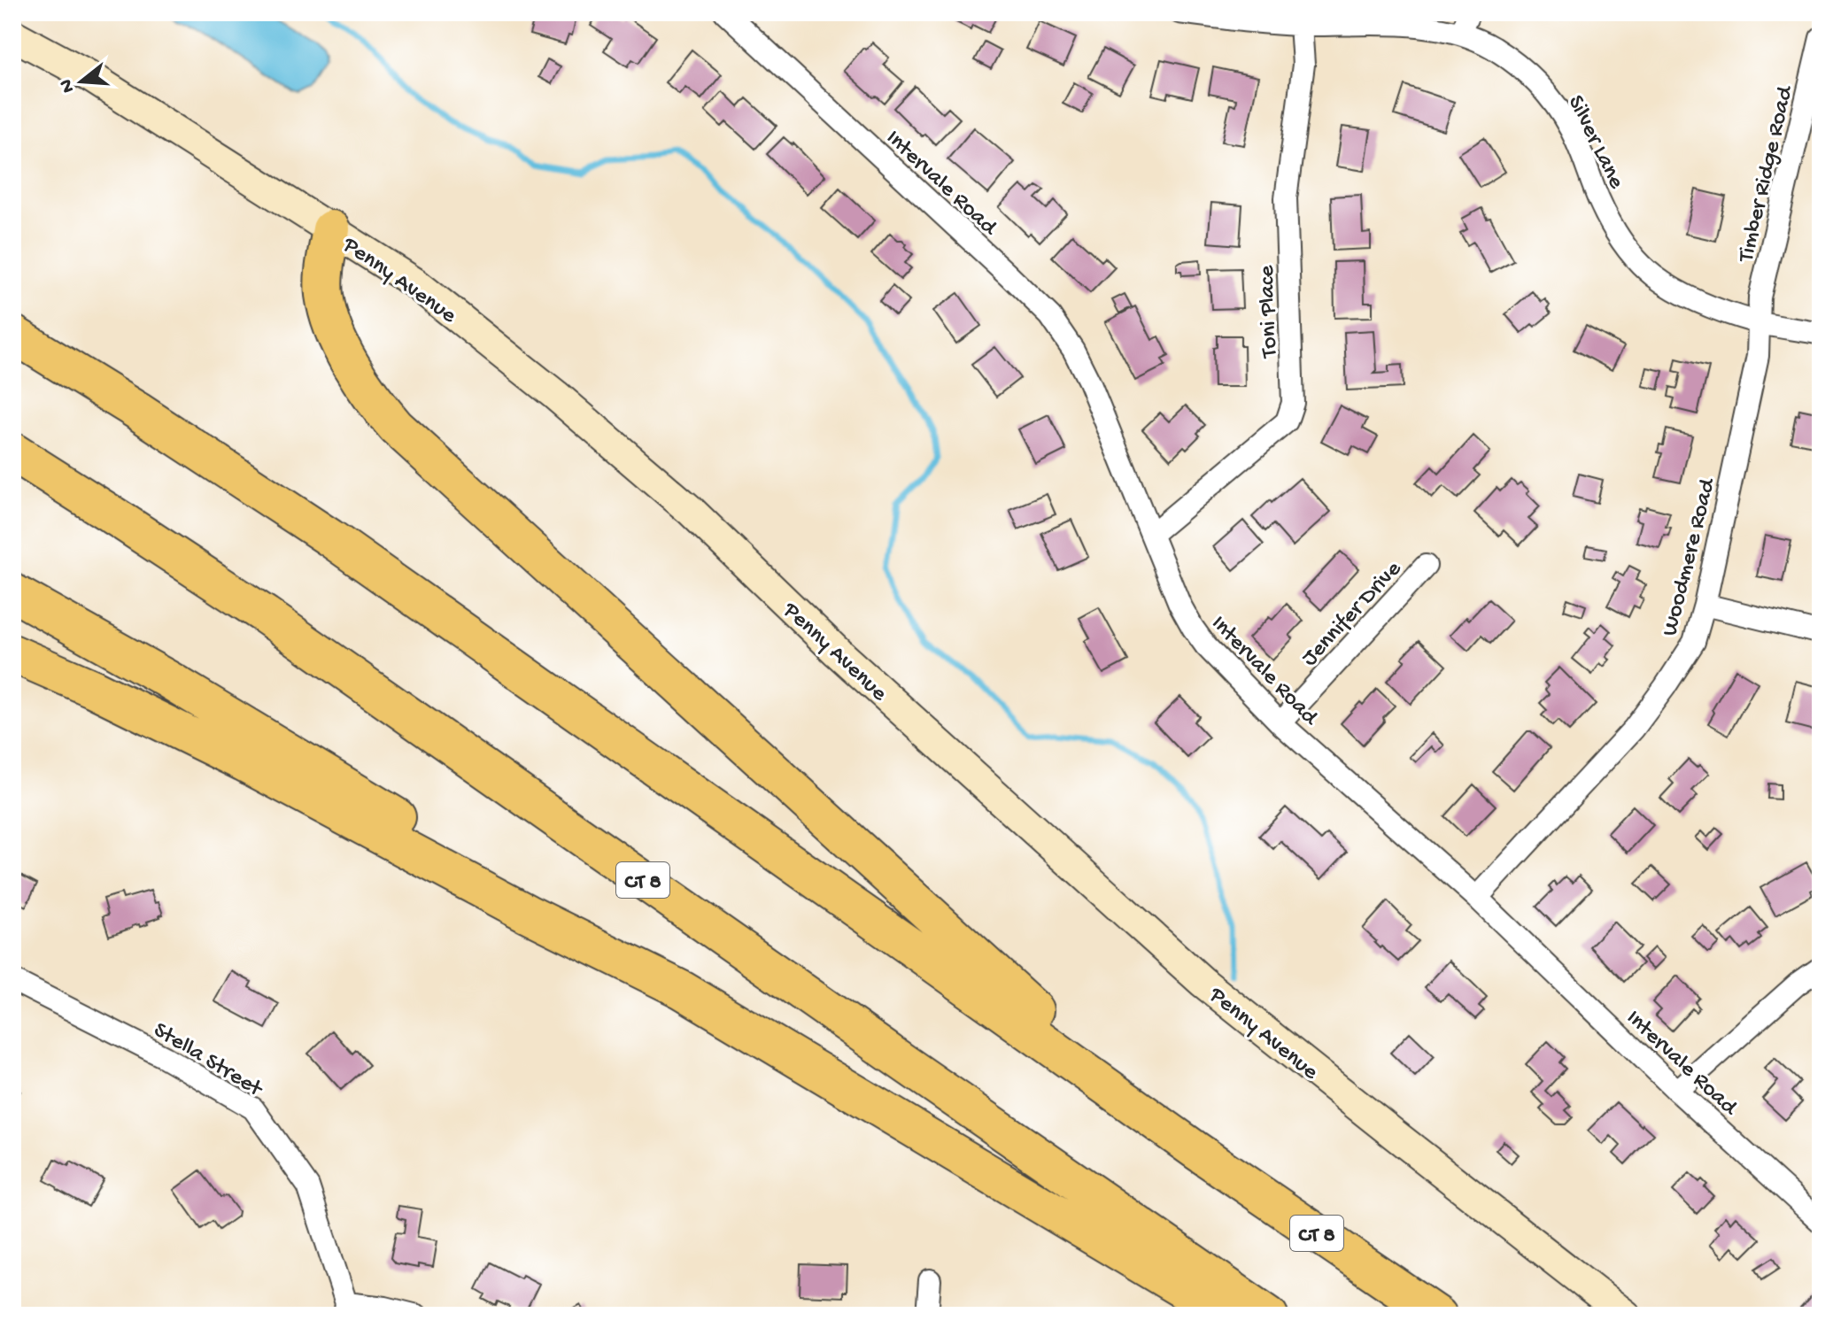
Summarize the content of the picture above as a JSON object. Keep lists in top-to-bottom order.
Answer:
{
  "streets": {
    "highway": ["CT 8"],
    "main road": ["Penny Avenue"],
    "street": [
      "Silver Lane",
      "Timber Ridge Road",
      "Intervale Road",
      "Toni Place",
      "Woodmere Road",
      "Jennifer Drive",
      "Stella Street"
    ]
  },
  "crossings": [
    ["Silver Lane", "Timber Ridge Road"],
    ["Silver Lane", "Toni Place"],
    ["Silver Lane", "Woodmere Road"],
    ["Timber Ridge Road", "Woodmere Road"],
    ["Intervale Road", "Toni Place"],
    ["Intervale Road", "Woodmere Road"],
    ["Intervale Road", "Jennifer Drive"]
  ],
  "north": "left"
}
